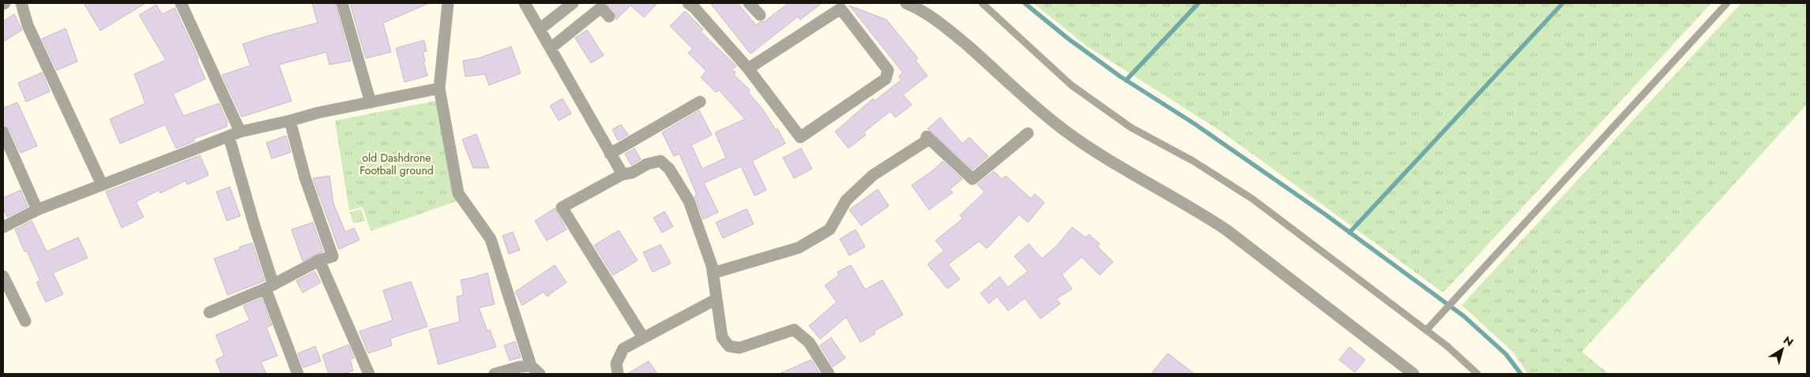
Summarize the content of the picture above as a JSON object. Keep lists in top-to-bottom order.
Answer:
{
  "parks": ["old Dashdrone Football ground"],
  "north": "top right"
}
